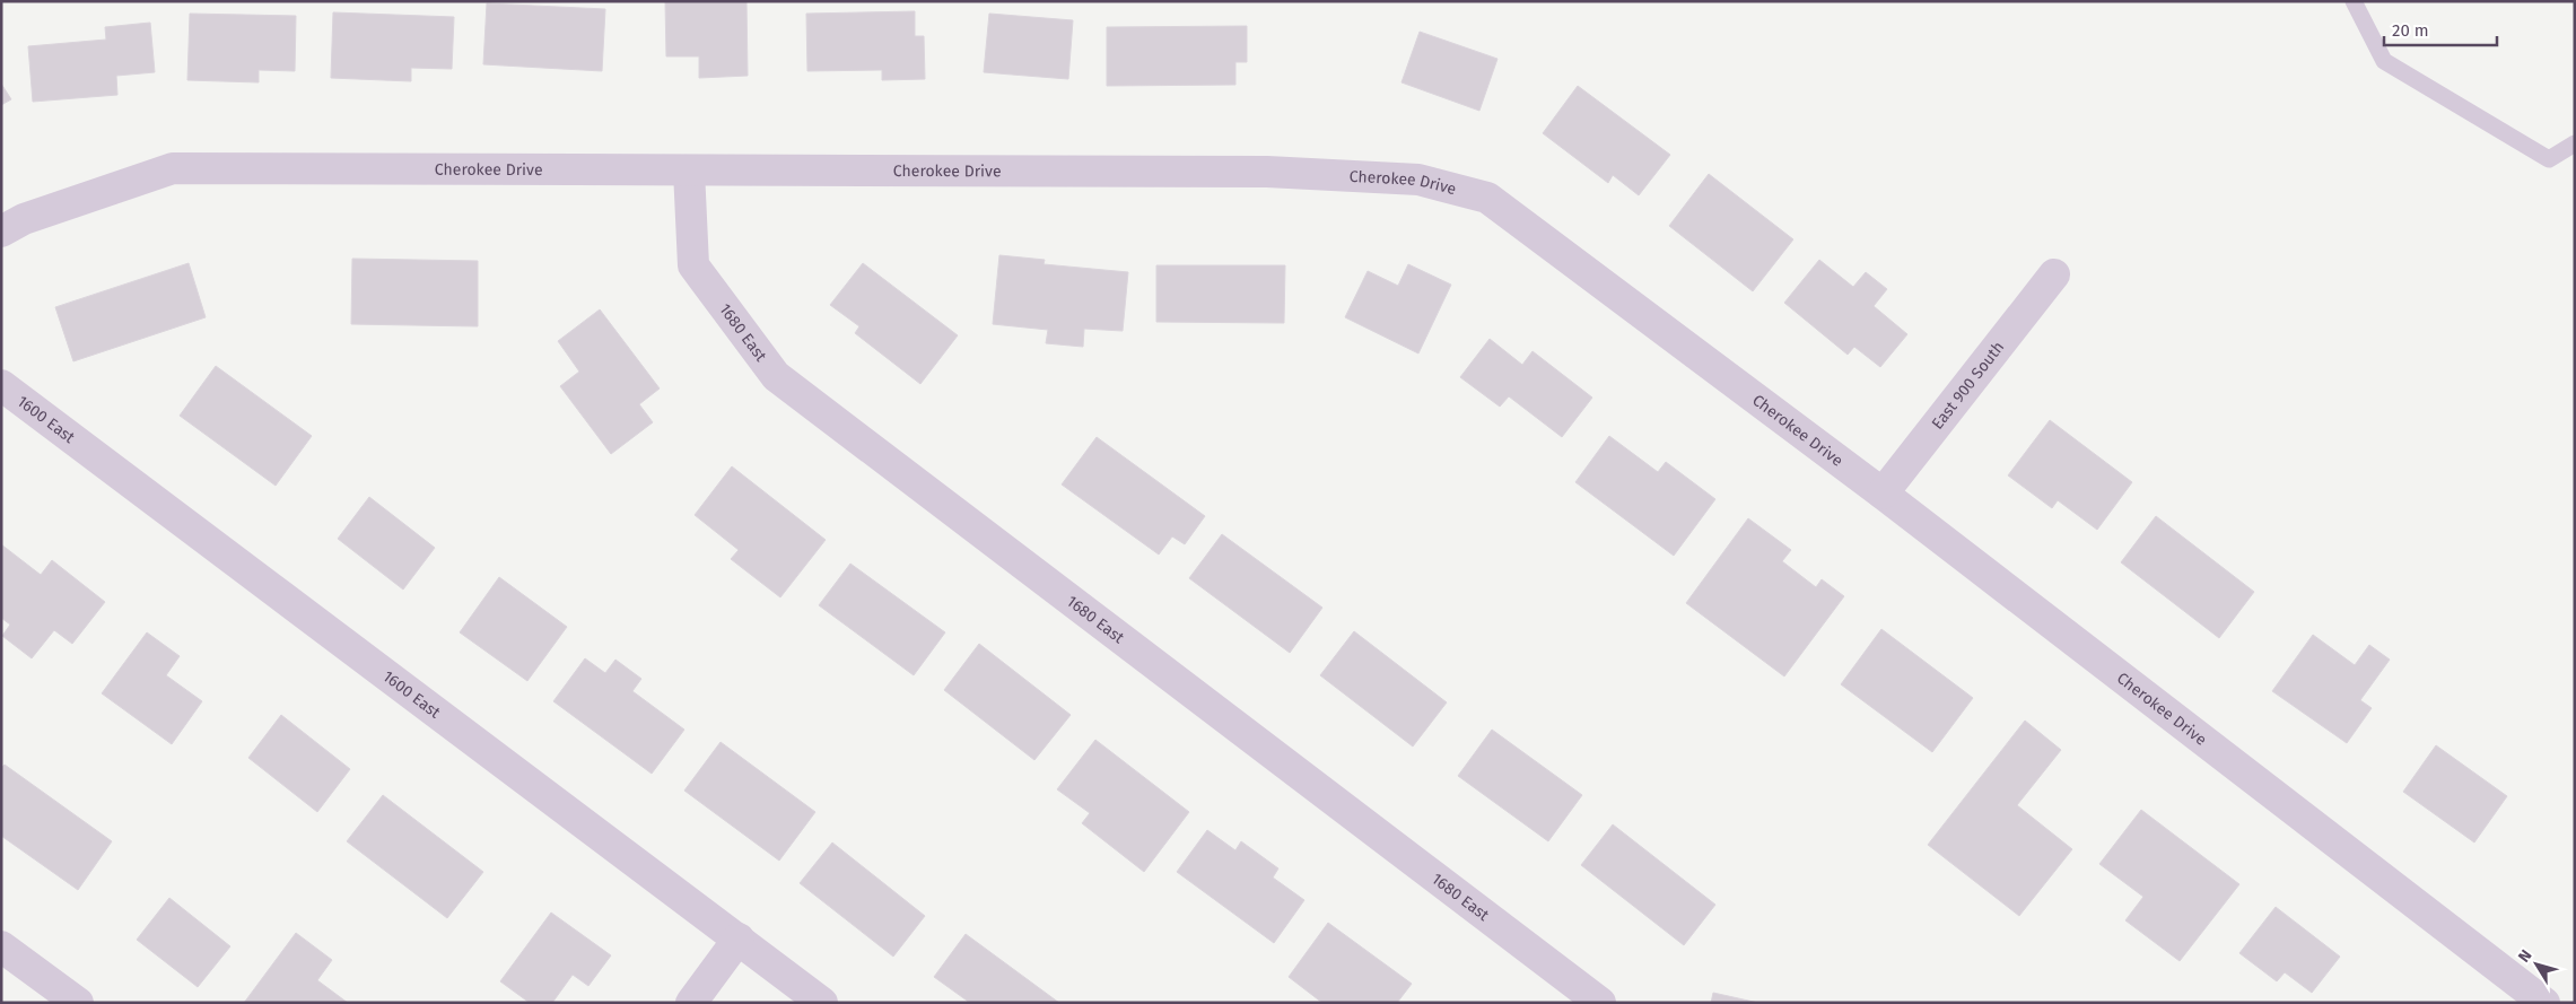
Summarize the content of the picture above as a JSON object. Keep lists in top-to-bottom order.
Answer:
{
  "streets": {
    "street": [
      "Cherokee Drive",
      "1680 East",
      "East 900 South",
      "1600 East"
    ]
  },
  "crossings": [
    ["Cherokee Drive", "1680 East"],
    ["Cherokee Drive", "East 900 South"]
  ],
  "scale_bar": "20 m",
  "north": "top left"
}
